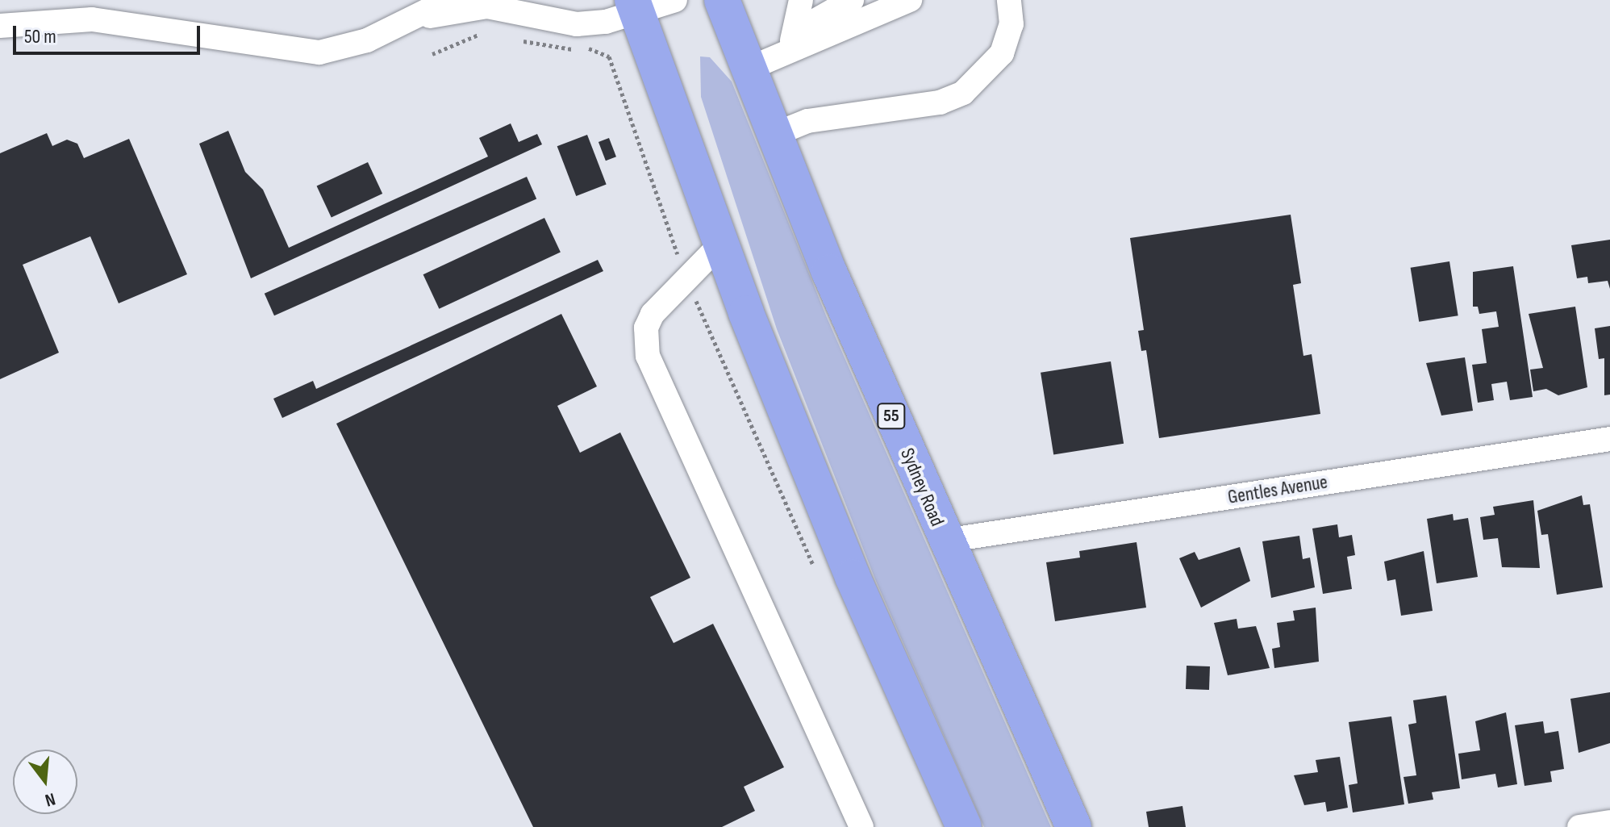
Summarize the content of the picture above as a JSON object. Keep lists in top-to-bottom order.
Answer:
{
  "streets": {
    "highway": ["55", "Sydney Road"],
    "street": ["Gentles Avenue"]
  },
  "crossings": [
    ["Sydney Road", "Gentles Avenue"]
  ],
  "scale_bar": "50 m",
  "north": "bottom"
}
